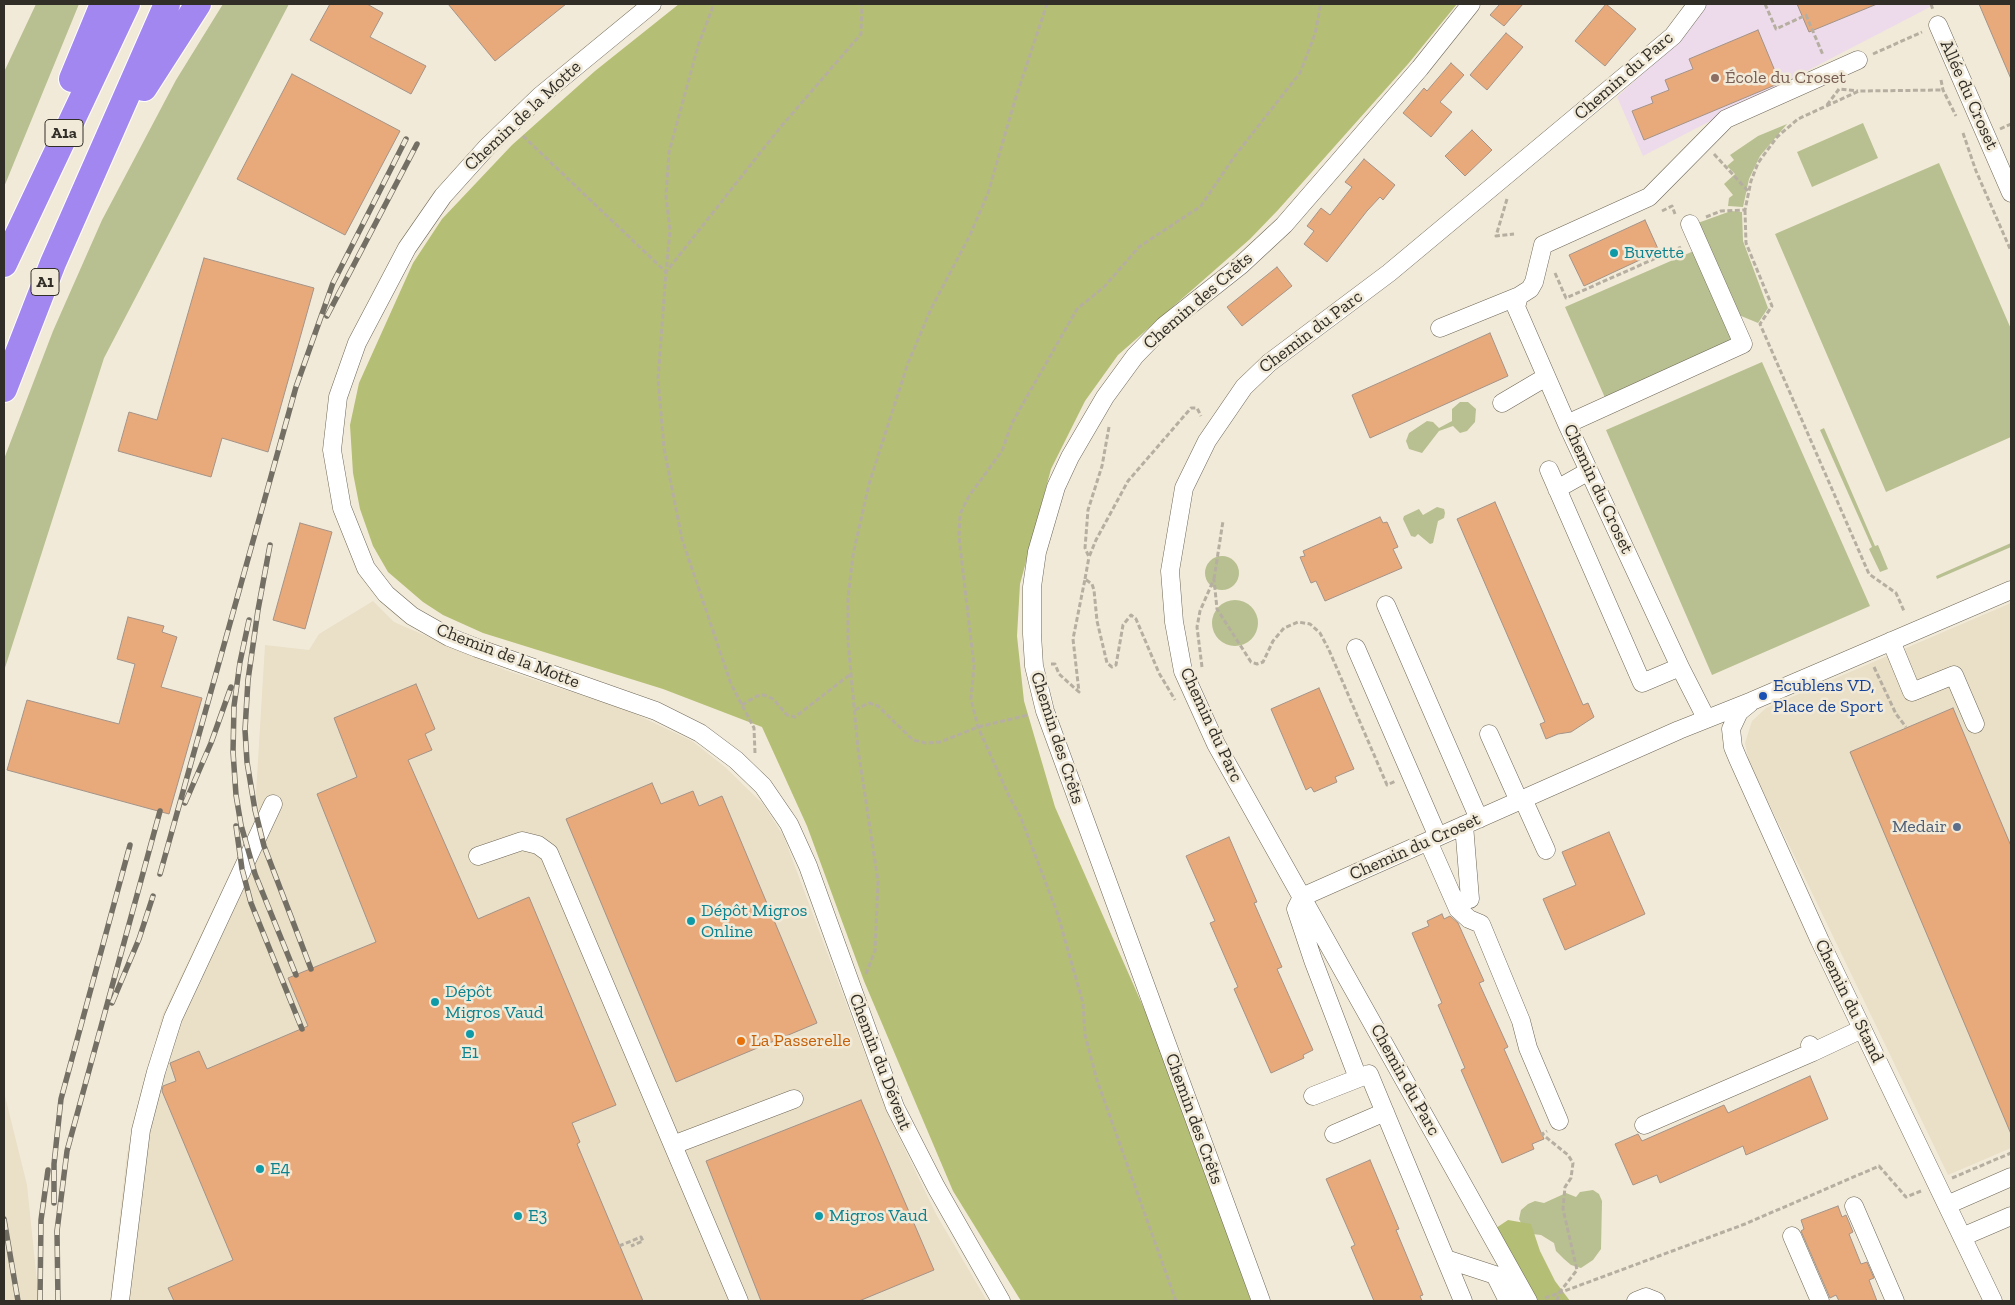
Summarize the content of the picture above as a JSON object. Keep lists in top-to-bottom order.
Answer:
{
  "streets": {
    "highway": ["A1a", "A1"],
    "street": [
      "Chemin du Parc",
      "Allée du Croset",
      "Chemin de la Motte",
      "Chemin des Crêts",
      "Chemin du Croset",
      "Chemin du Stand",
      "Chemin du Dévent"
    ]
  },
  "crossings": [
    ["Chemin du Parc", "Chemin du Croset"],
    ["Chemin de la Motte", "Chemin du Dévent"],
    ["A1a", "A1"],
    ["Chemin du Croset", "Chemin du Stand"]
  ],
  "places": [
    "École du Croset",
    "Buvette",
    "Ecublens VD, Place de Sport",
    "Medair",
    "Dépôt Migros Online",
    "Dépôt Migros Vaud",
    "E1",
    "La Passerelle",
    "E4",
    "E3",
    "Migros Vaud"
  ]
}
